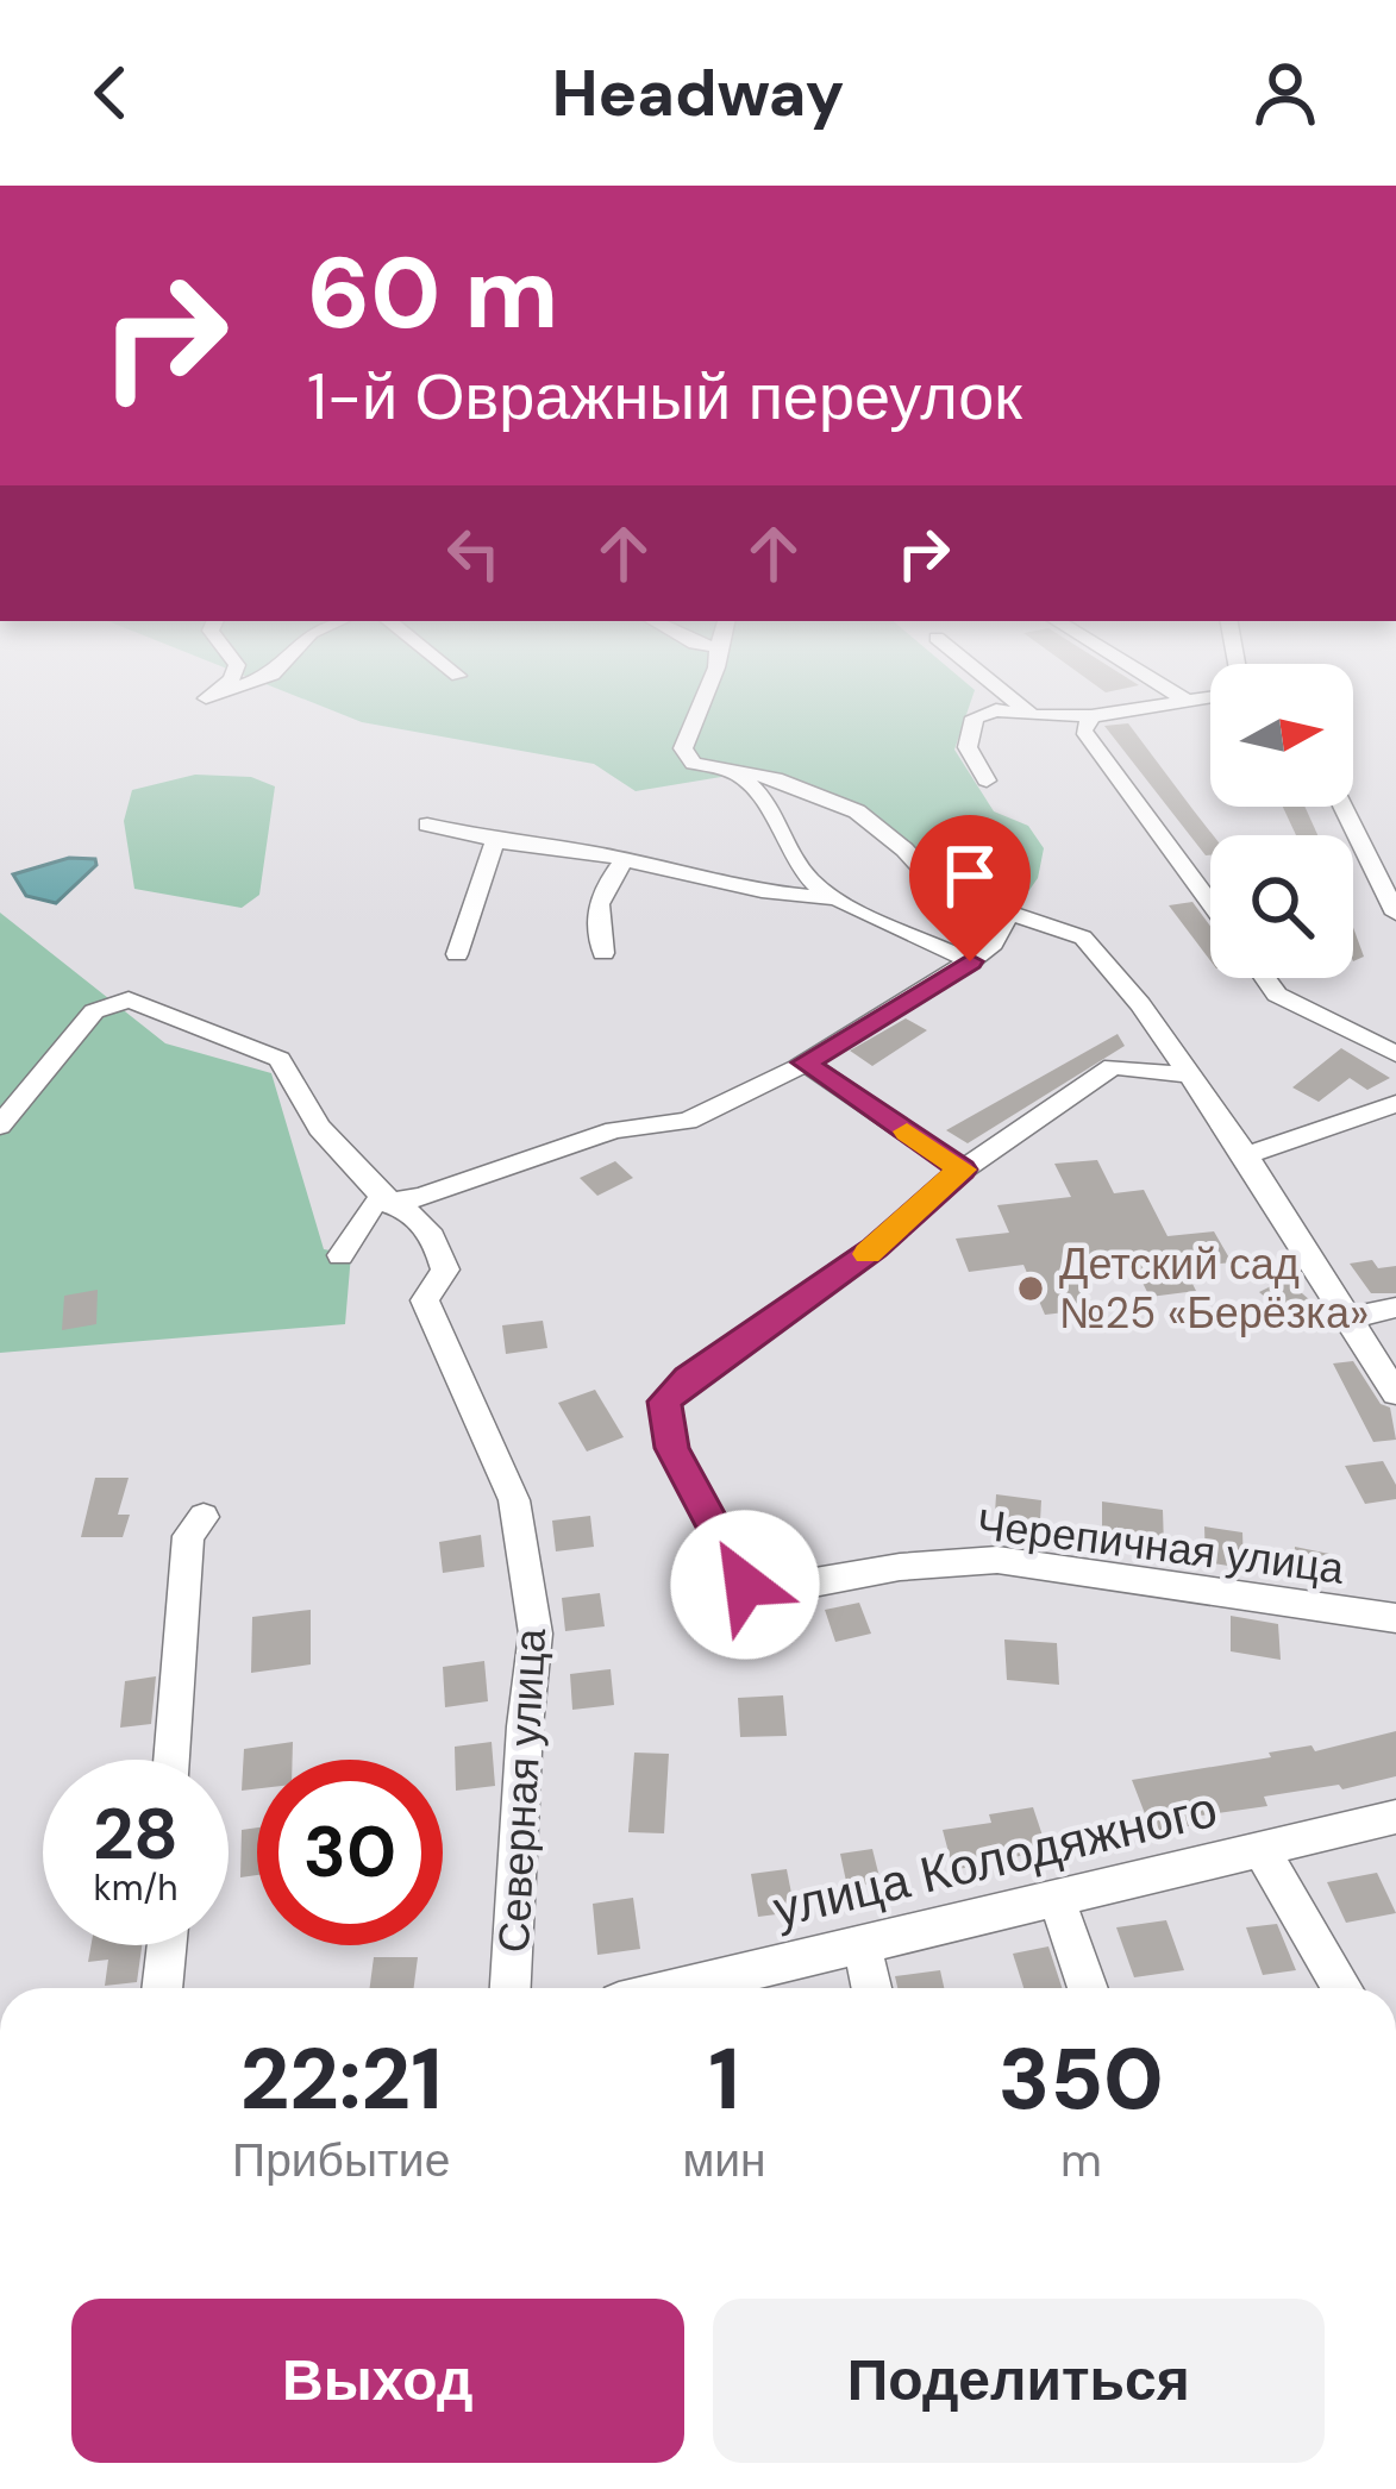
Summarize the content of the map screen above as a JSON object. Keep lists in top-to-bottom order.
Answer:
{
  "streets": {
    "street": ["Черепичная улица", "Северная улица", "улица Колодяжного"]
  },
  "places": ["Детский сад №25 «Берёзка»"],
  "north": "right",
  "page": {
    "header": "Headway",
    "turn": ["60 m", "1-й Овражный переулок"],
    "speed": "28 km/h",
    "limit": "30",
    "eta": [
      "22:21",
      "Прибытие",
      "1",
      "мин",
      "350",
      "m"
    ],
    "buttons": ["Выход", "Поделиться"]
  }
}
